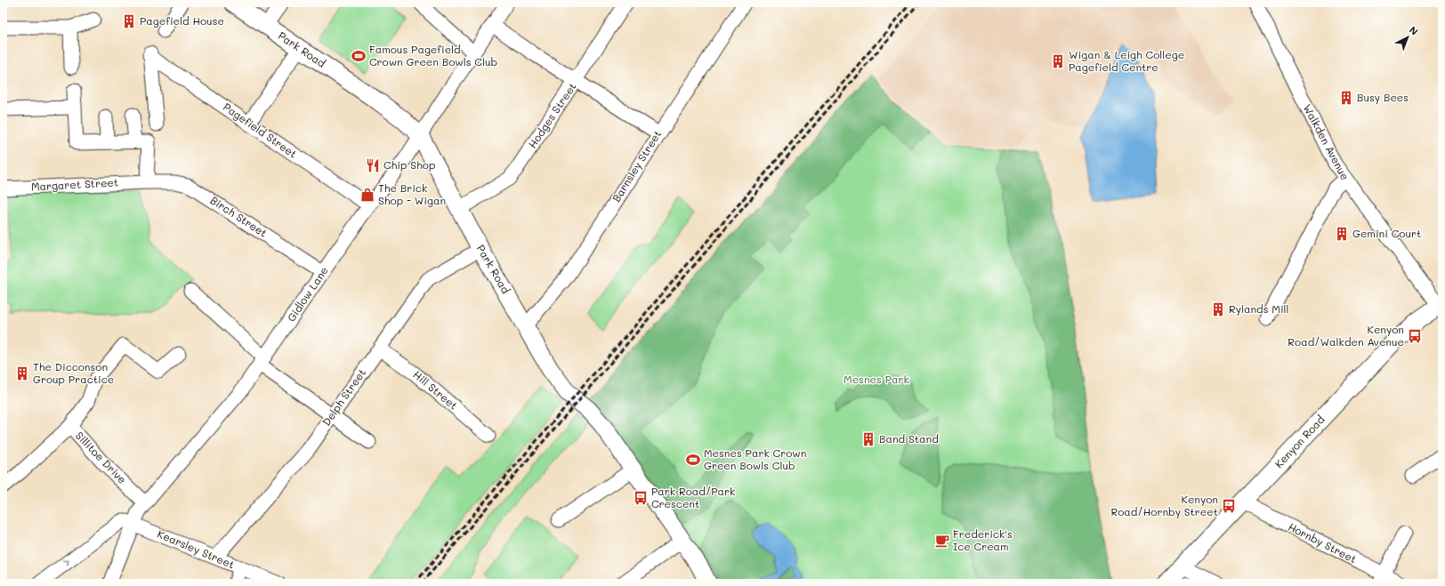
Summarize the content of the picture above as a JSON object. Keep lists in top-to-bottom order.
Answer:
{
  "streets": {
    "main road": ["Park Road", "Kenyon Road"],
    "street": [
      "Hodges Street",
      "Pagefield Street",
      "Walkden Avenue",
      "Barnsley Street",
      "Margaret Street",
      "Birch Street",
      "Gidlow Lane",
      "Hill Street",
      "Delph Street",
      "Sillitoe Drive",
      "Hornby Street",
      "Kearsley Street"
    ]
  },
  "crossings": [
    ["Park Road", "Hodges Street"],
    ["Park Road", "Barnsley Street"],
    ["Park Road", "Gidlow Lane"],
    ["Park Road", "Delph Street"],
    ["Pagefield Street", "Gidlow Lane"],
    ["Walkden Avenue", "Kenyon Road"],
    ["Margaret Street", "Birch Street"],
    ["Birch Street", "Gidlow Lane"],
    ["Gidlow Lane", "Sillitoe Drive"],
    ["Gidlow Lane", "Kearsley Street"],
    ["Hill Street", "Delph Street"],
    ["Delph Street", "Kearsley Street"],
    ["Kenyon Road", "Hornby Street"]
  ],
  "parks": ["Mesnes Park"],
  "places": {
    "building": [
      "Pagefield House",
      "Wigan & Leigh College Pagefield Centre",
      "Busy Bees",
      "Gemini Court",
      "Rylands Mill",
      "The Dicconson Group Practice",
      "Band Stand"
    ],
    "sports": ["Famous Pagefield Crown Green Bowls Club", "Mesnes Park Crown Green Bowls Club"],
    "restaurant": ["Chip Shop"],
    "shop": ["The Brick Shop - Wigan"],
    "bus stop": ["Kenyon Road/Walkden Avenue", "Park Road/Park Crescent", "Kenyon Road/Hornby Street"],
    "cafe": ["Frederick's Ice Cream"]
  },
  "north": "top right"
}
